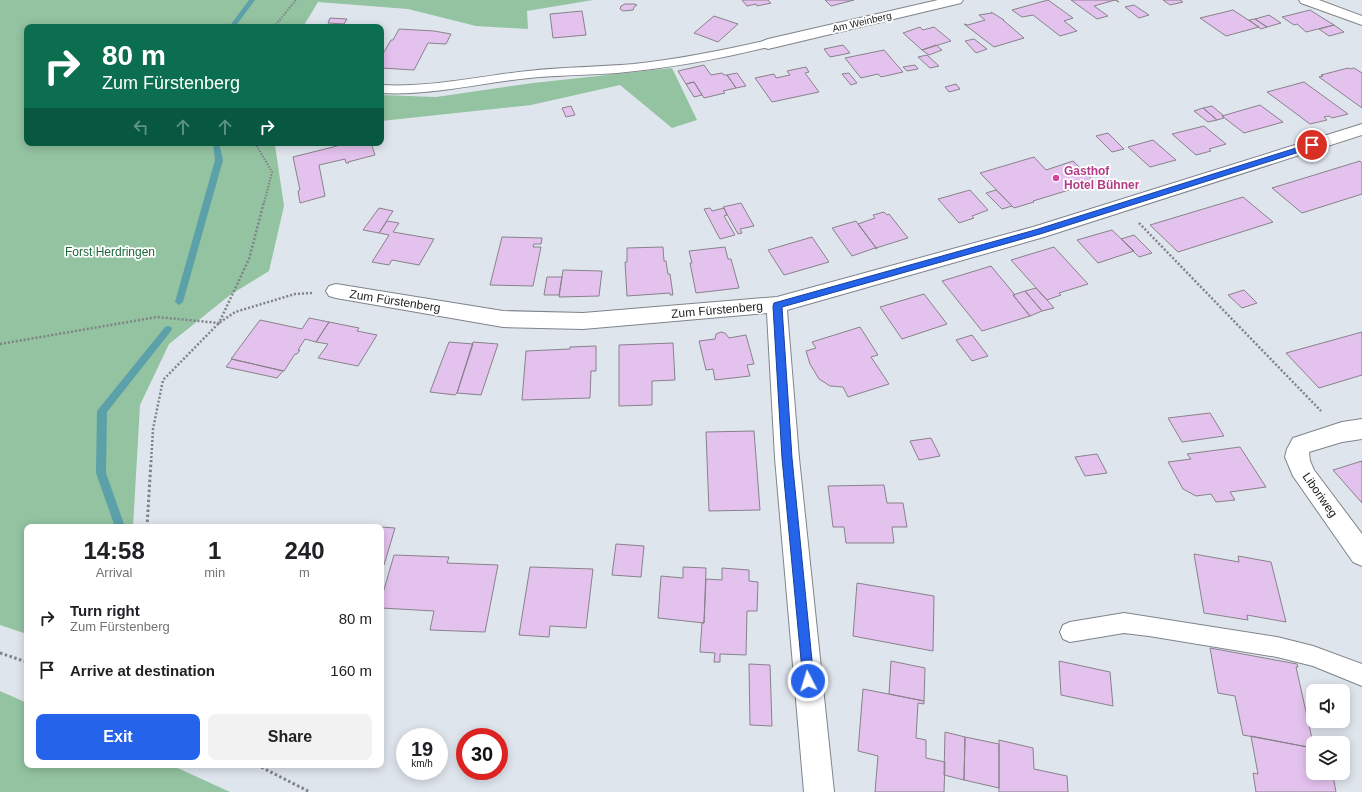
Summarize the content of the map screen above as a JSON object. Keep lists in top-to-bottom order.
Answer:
{
  "streets": {
    "street": ["Am Weinberg", "Zum Fürstenberg", "Liboriweg"]
  },
  "parks": ["Forst Herdringen"],
  "places": ["Gasthof Hotel Bühner"],
  "page": {
    "turn": ["80 m", "Zum Fürstenberg"],
    "eta": [
      "14:58",
      "Arrival",
      "1",
      "min",
      "240",
      "m"
    ],
    "list": [
      {
        "name": "Turn right",
        "note": "Zum Fürstenberg",
        "value": "80 m"
      },
      {
        "name": "Arrive at destination",
        "value": "160 m"
      }
    ],
    "buttons": ["Exit", "Share"],
    "speed": "19 km/h",
    "limit": "30"
  }
}
